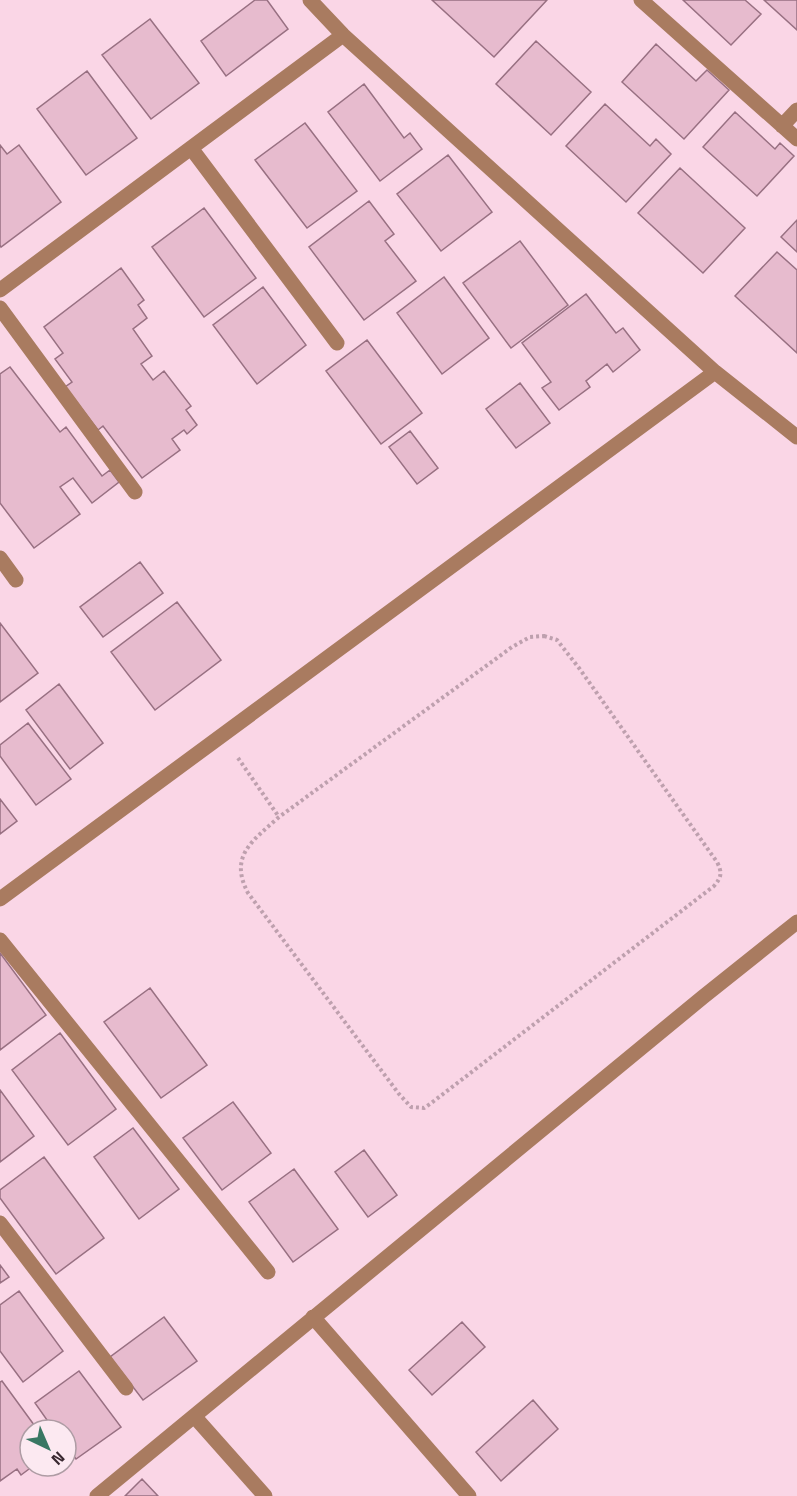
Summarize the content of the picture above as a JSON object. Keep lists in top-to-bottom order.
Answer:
{
  "north": "bottom right"
}
